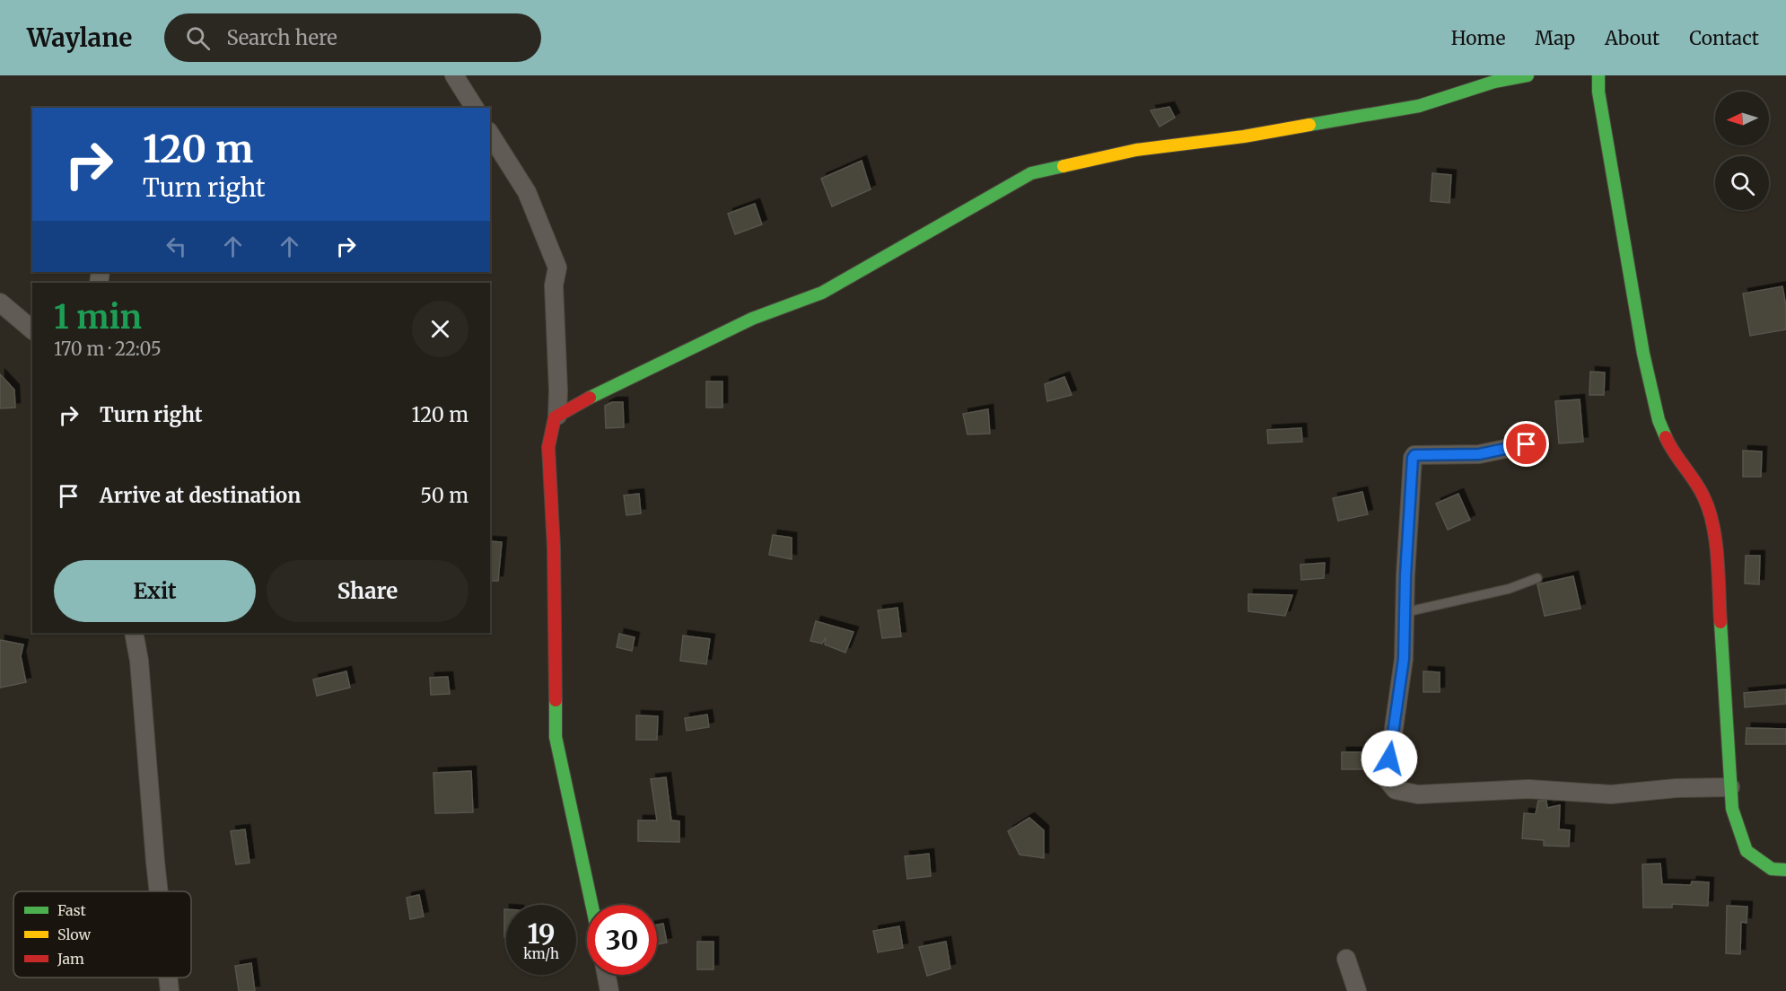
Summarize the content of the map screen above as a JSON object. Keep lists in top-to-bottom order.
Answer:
{
  "legend": ["Fast", "Slow", "Jam"],
  "north": "left",
  "page": {
    "header": "Waylane",
    "search": "Search here",
    "nav": [
      "Home",
      "Map",
      "About",
      "Contact"
    ],
    "turn": ["120 m", "Turn right"],
    "heading": ["1 min", "170 m · 22:05"],
    "list": [
      {
        "name": "Turn right",
        "value": "120 m"
      },
      {
        "name": "Arrive at destination",
        "value": "50 m"
      }
    ],
    "buttons": ["Exit", "Share"],
    "speed": "19 km/h",
    "limit": "30"
  }
}
